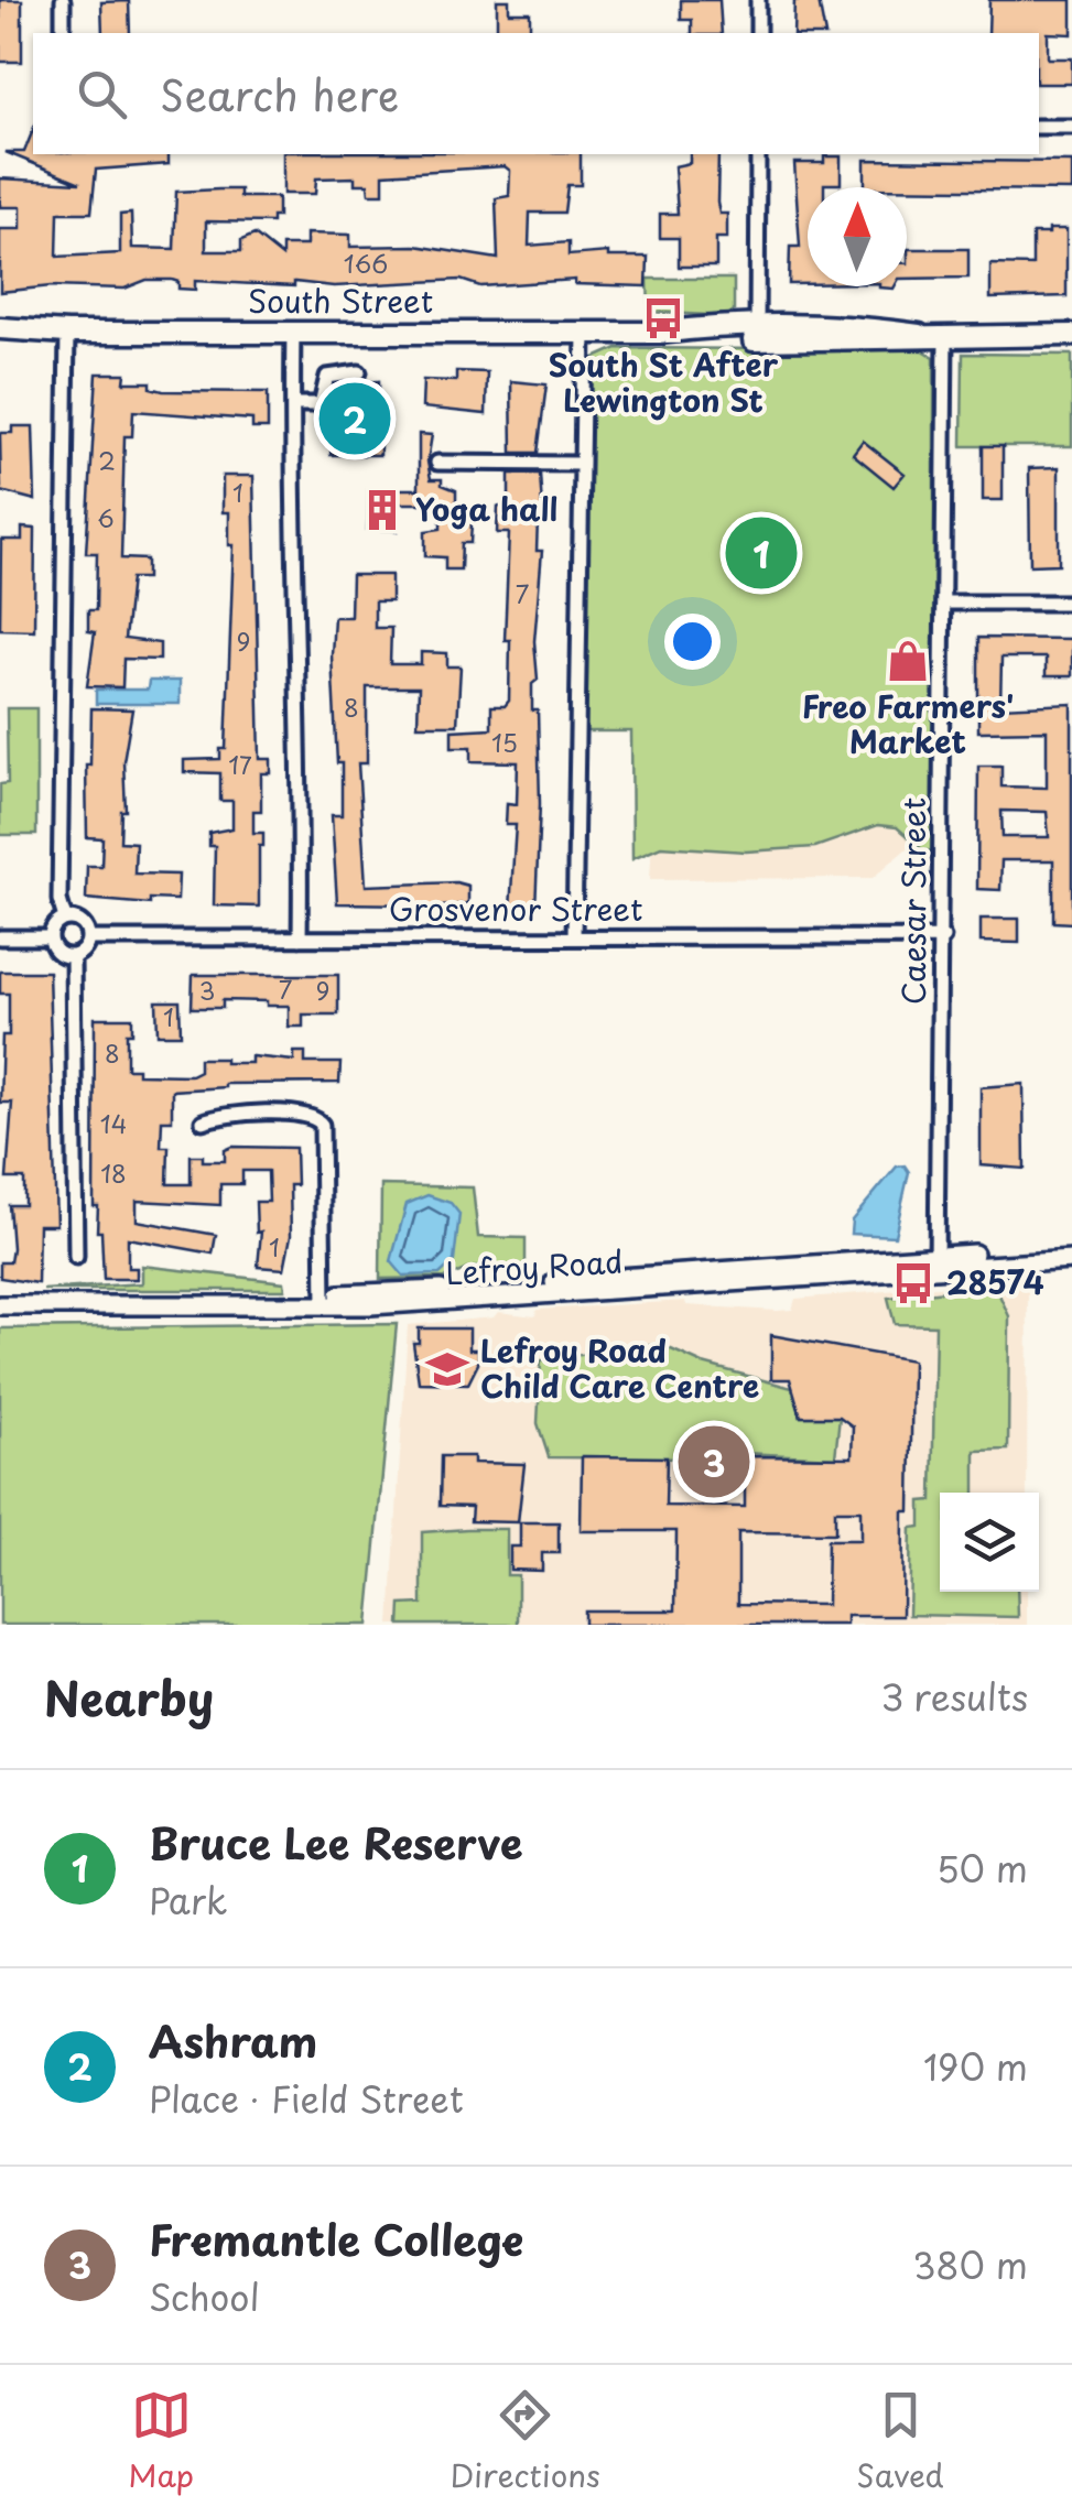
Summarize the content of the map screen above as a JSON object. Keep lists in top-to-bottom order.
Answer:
{
  "streets": {
    "main road": ["South Street"],
    "street": ["Caesar Street", "Grosvenor Street", "Lefroy Road"]
  },
  "crossings": [
    ["South Street", "Caesar Street"],
    ["Caesar Street", "Grosvenor Street"],
    ["Caesar Street", "Lefroy Road"]
  ],
  "places": {
    "bus stop": ["South St After Lewington St", "28574"],
    "building": ["Yoga hall"],
    "shop": ["Freo Farmers' Market"],
    "school or university": ["Lefroy Road Child Care Centre"]
  },
  "house_numbers": [
    "166",
    "2",
    "1",
    "6",
    "7",
    "9",
    "8",
    "15",
    "17",
    "7",
    "3",
    "9",
    "1",
    "8",
    "14",
    "18",
    "1"
  ],
  "north": "top",
  "page": {
    "search": "Search here",
    "pins": ["2", "1", "3"],
    "heading": ["Nearby", "3 results"],
    "list": [
      {
        "mark": "1",
        "name": "Bruce Lee Reserve",
        "note": "Park",
        "value": "50 m"
      },
      {
        "mark": "2",
        "name": "Ashram",
        "note": "Place · Field Street",
        "value": "190 m"
      },
      {
        "mark": "3",
        "name": "Fremantle College",
        "note": "School",
        "value": "380 m"
      }
    ],
    "nav": ["Map", "Directions", "Saved"]
  }
}
